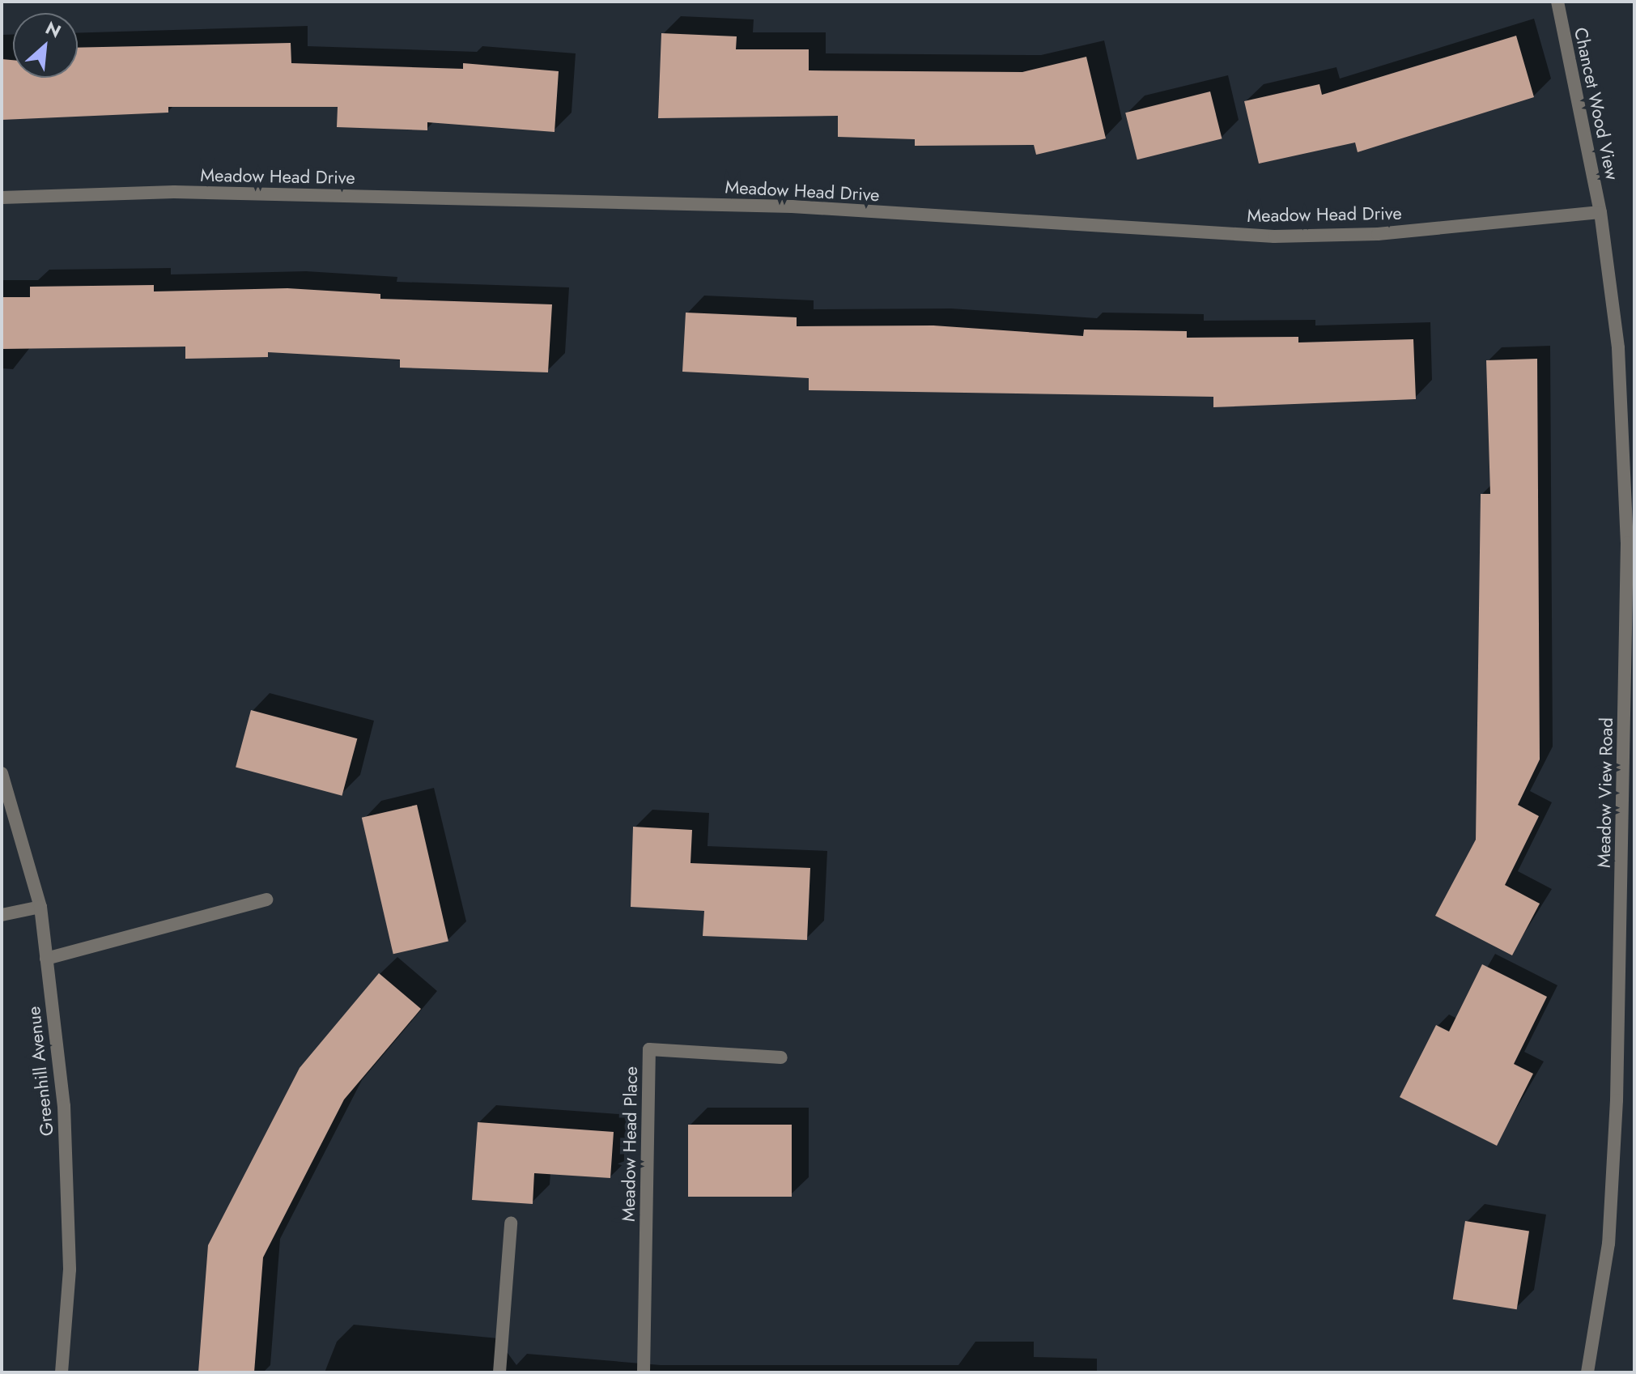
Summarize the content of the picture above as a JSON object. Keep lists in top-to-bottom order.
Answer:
{
  "streets": {
    "street": [
      "Chancet Wood View",
      "Meadow Head Drive",
      "Meadow View Road",
      "Greenhill Avenue",
      "Meadow Head Place"
    ]
  },
  "crossings": [
    ["Chancet Wood View", "Meadow Head Drive"],
    ["Chancet Wood View", "Meadow View Road"],
    ["Meadow Head Drive", "Meadow View Road"]
  ],
  "north": "top right"
}
